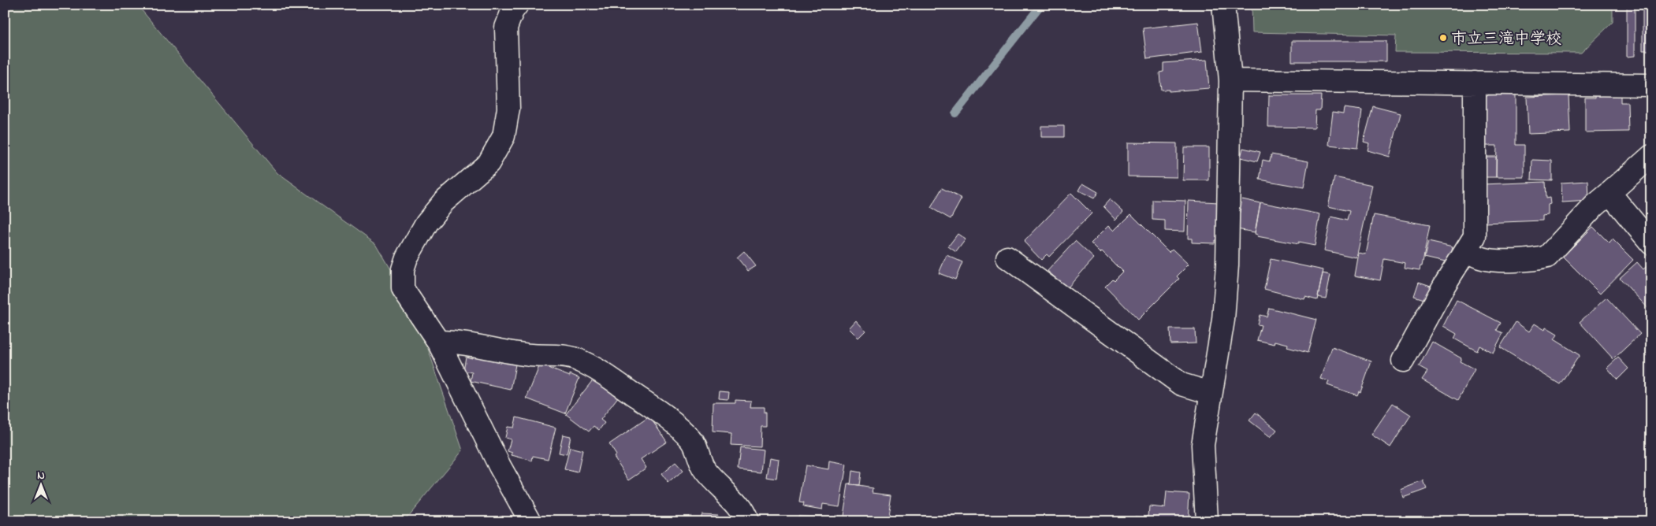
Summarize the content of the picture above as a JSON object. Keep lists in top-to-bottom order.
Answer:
{
  "places": ["市立三滝中学校"],
  "north": "top"
}
